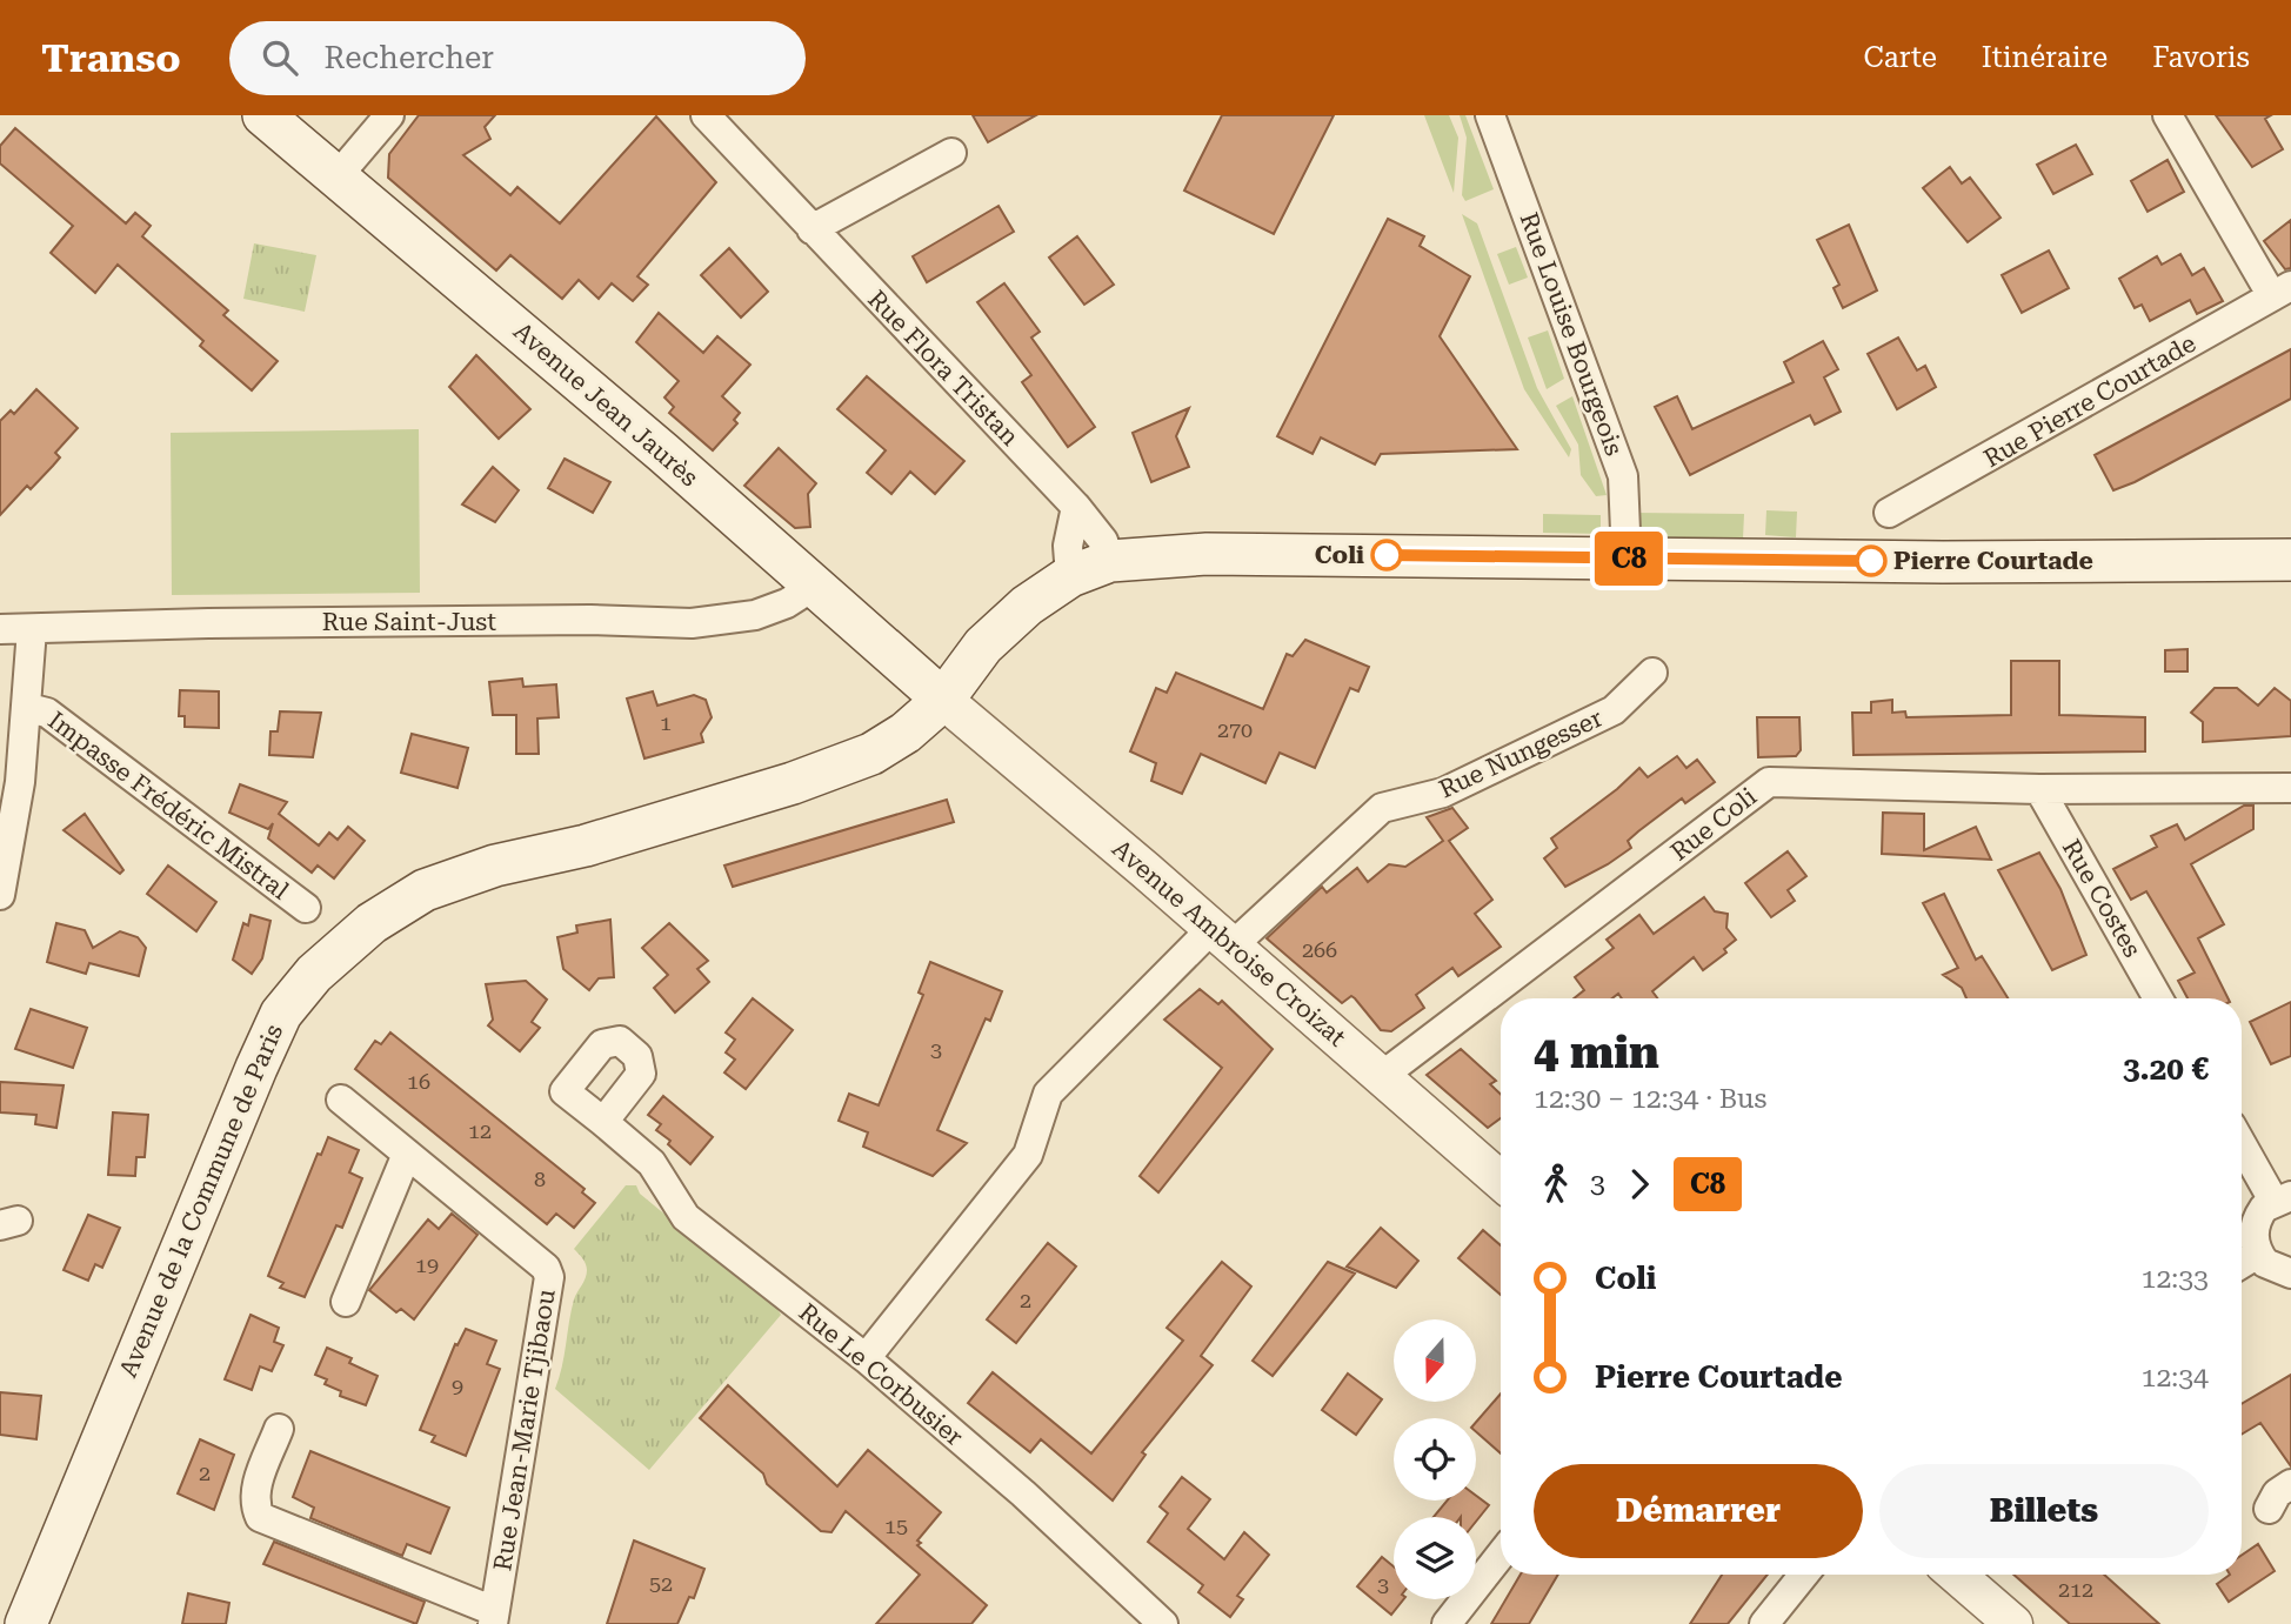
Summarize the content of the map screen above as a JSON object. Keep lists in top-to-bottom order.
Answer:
{
  "streets": {
    "main road": ["Avenue Jean Jaurès", "Avenue de la Commune de Paris"],
    "street": [
      "Rue Louise Bourgeois",
      "Rue Flora Tristan",
      "Rue Pierre Courtade",
      "Rue Saint-Just",
      "Rue Nungesser",
      "Impasse Frédéric Mistral",
      "Rue Coli",
      "Rue Costes",
      "Avenue Ambroise Croizat",
      "Rue Le Corbusier",
      "Rue Jean-Marie Tjibaou"
    ]
  },
  "crossings": [
    ["Rue Louise Bourgeois", "Avenue de la Commune de Paris"],
    ["Rue Flora Tristan", "Avenue de la Commune de Paris"],
    ["Avenue Jean Jaurès", "Rue Saint-Just"],
    ["Avenue Jean Jaurès", "Avenue Ambroise Croizat"],
    ["Avenue Jean Jaurès", "Avenue de la Commune de Paris"],
    ["Rue Nungesser", "Avenue Ambroise Croizat"],
    ["Rue Nungesser", "Rue Le Corbusier"],
    ["Rue Coli", "Rue Costes"],
    ["Rue Coli", "Avenue Ambroise Croizat"],
    ["Avenue Ambroise Croizat", "Avenue de la Commune de Paris"]
  ],
  "places": ["Coli", "Pierre Courtade"],
  "lines": ["bus line C8"],
  "house_numbers": [
    "1",
    "270",
    "266",
    "3",
    "16",
    "12",
    "8",
    "19",
    "2",
    "9",
    "2",
    "15",
    "52",
    "3",
    "212"
  ],
  "north": "bottom",
  "page": {
    "header": "Transo",
    "search": "Rechercher",
    "nav": ["Carte", "Itinéraire", "Favoris"],
    "on_map": "C8",
    "heading": ["4 min", "12:30 – 12:34 · Bus", "3.20 €"],
    "legs": ["3", "C8"],
    "list": [
      {
        "name": "Coli",
        "value": "12:33"
      },
      {
        "name": "Pierre Courtade",
        "value": "12:34"
      }
    ],
    "buttons": ["Démarrer", "Billets"]
  }
}
